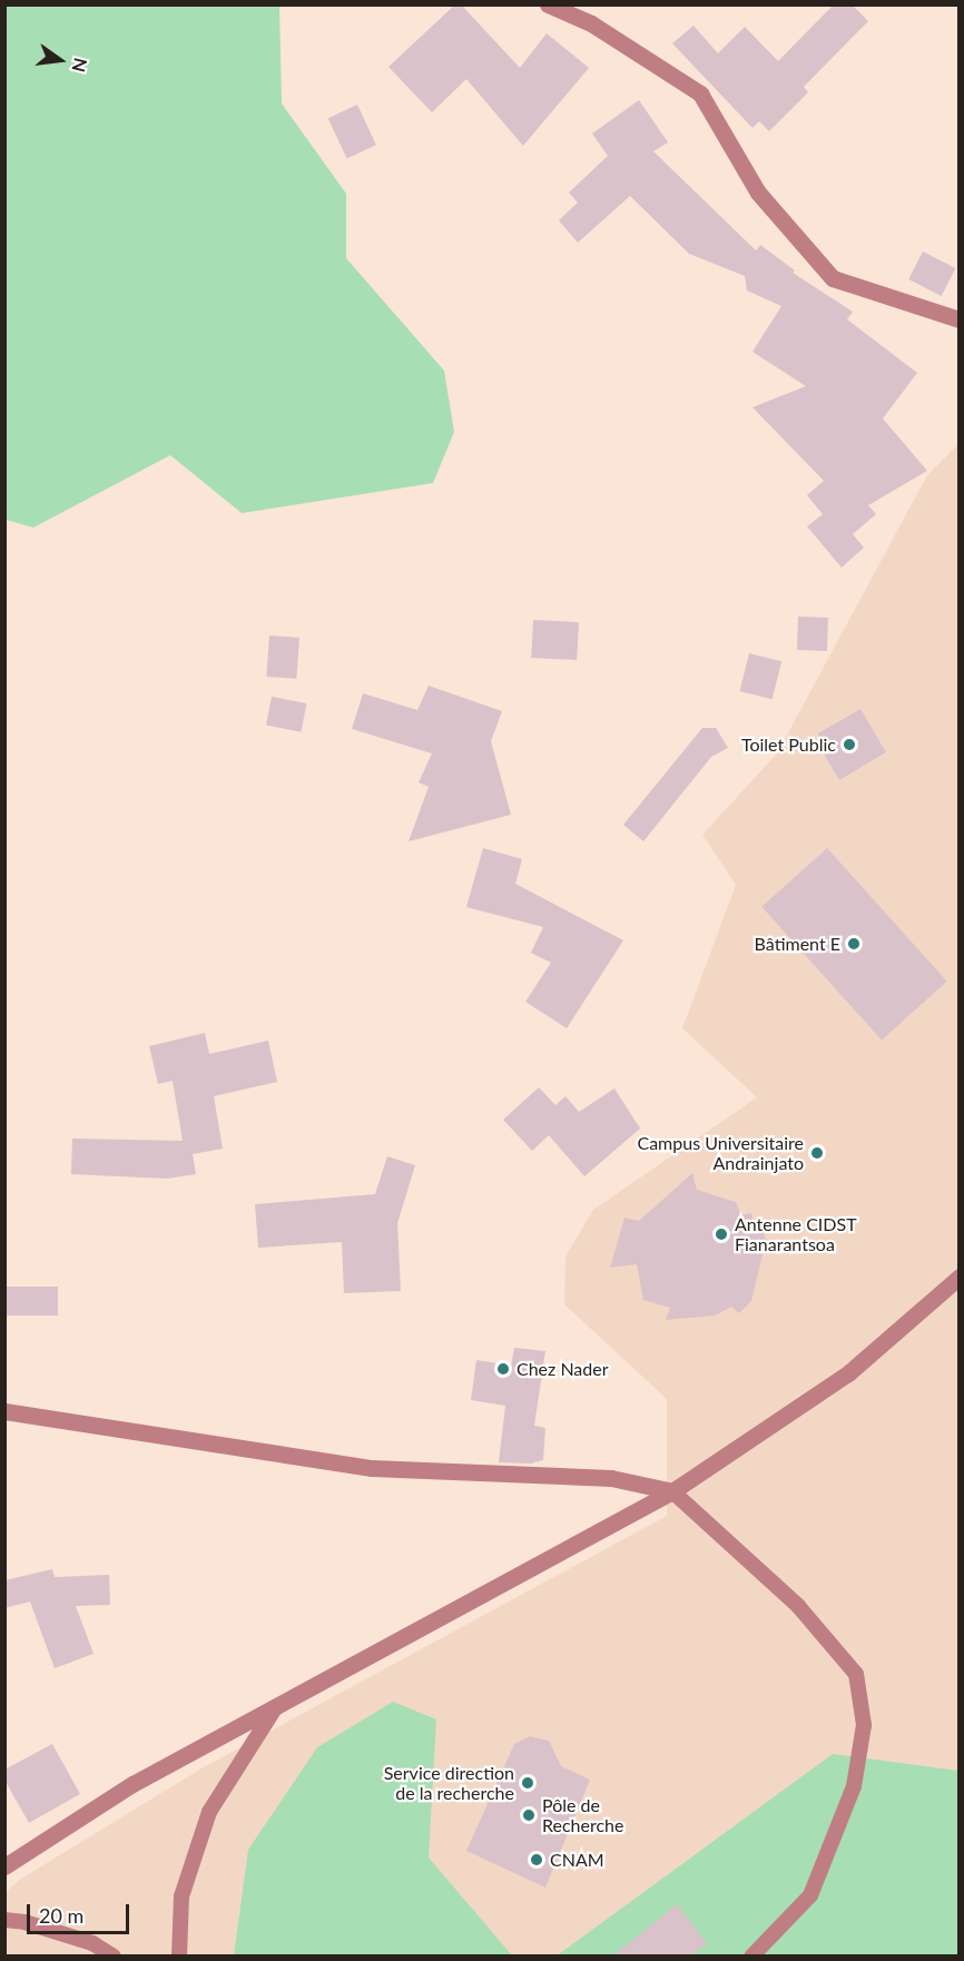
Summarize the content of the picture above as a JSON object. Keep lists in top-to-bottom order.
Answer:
{
  "places": [
    "Toilet Public",
    "Bâtiment E",
    "Campus Universitaire Andrainjato",
    "Antenne CIDST Fianarantsoa",
    "Chez Nader",
    "Service direction de la recherche",
    "Pôle de Recherche",
    "CNAM"
  ],
  "scale_bar": "20 m",
  "north": "right"
}
